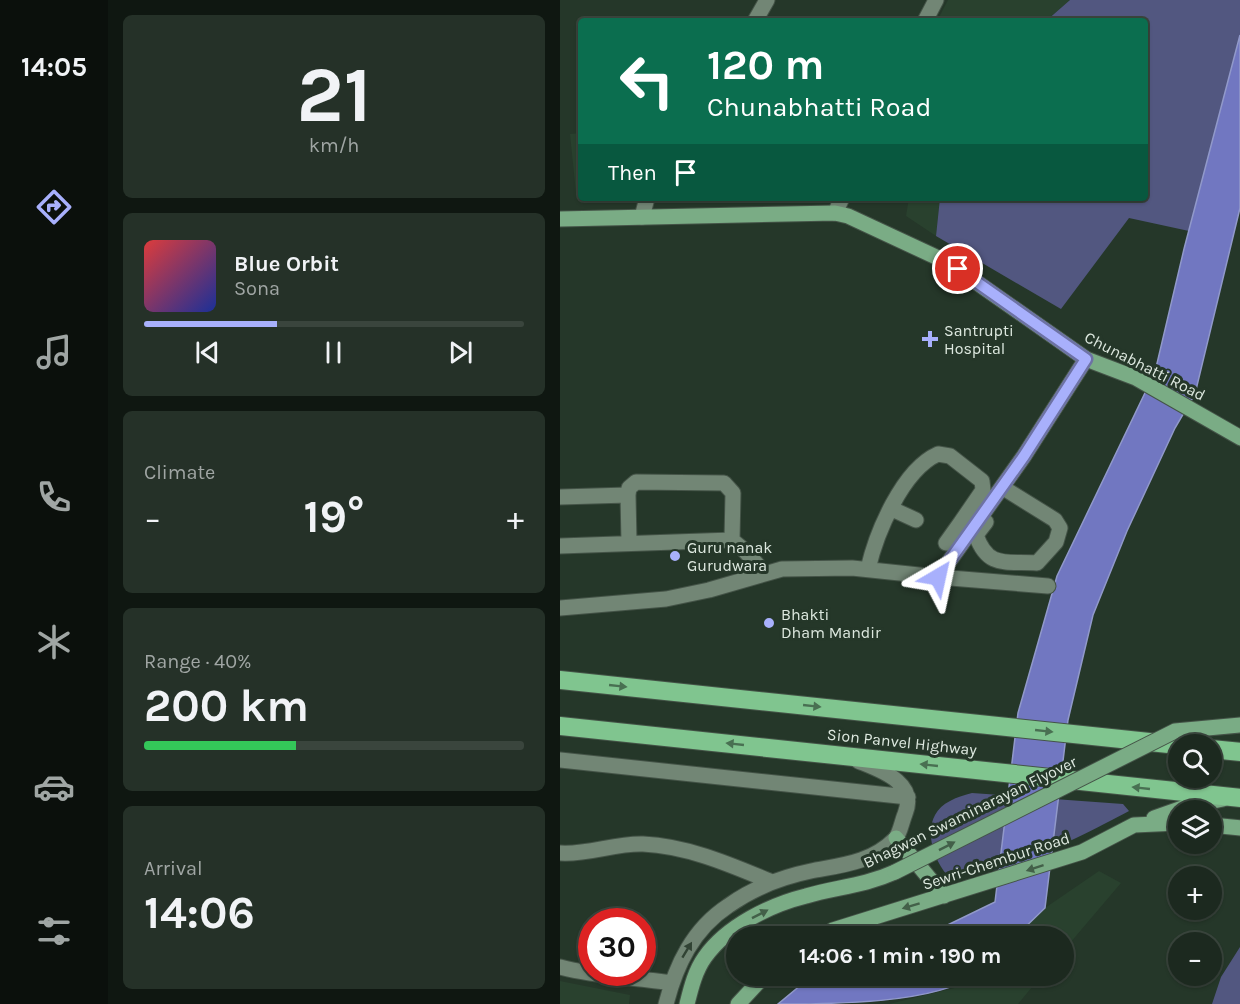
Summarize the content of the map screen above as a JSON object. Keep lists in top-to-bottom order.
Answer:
{
  "streets": {
    "highway": ["Sion Panvel Highway"],
    "main road": ["Chunabhatti Road", "Bhagwan Swaminarayan Flyover", "Sewri-Chembur Road"]
  },
  "one_way": ["Bhagwan Swaminarayan Flyover", "Sewri-Chembur Road"],
  "places": {
    "health": ["Santrupti Hospital"],
    "other": ["Guru nanak Gurudwara", "Bhakti Dham Mandir"]
  },
  "page": {
    "tabs": "14:05",
    "tile": [
      ["21", "km/h"],
      "Climate",
      ["Range · 40%", "200 km"],
      ["Arrival", "14:06"]
    ],
    "turn": ["120 m", "Chunabhatti Road"],
    "then": "Then",
    "song": ["Blue Orbit", "Sona"],
    "heat": ["−", "19°", "+"],
    "map_buttons": ["+", "−"],
    "limit": "30",
    "trip": "14:06 · 1 min · 190 m"
  }
}
